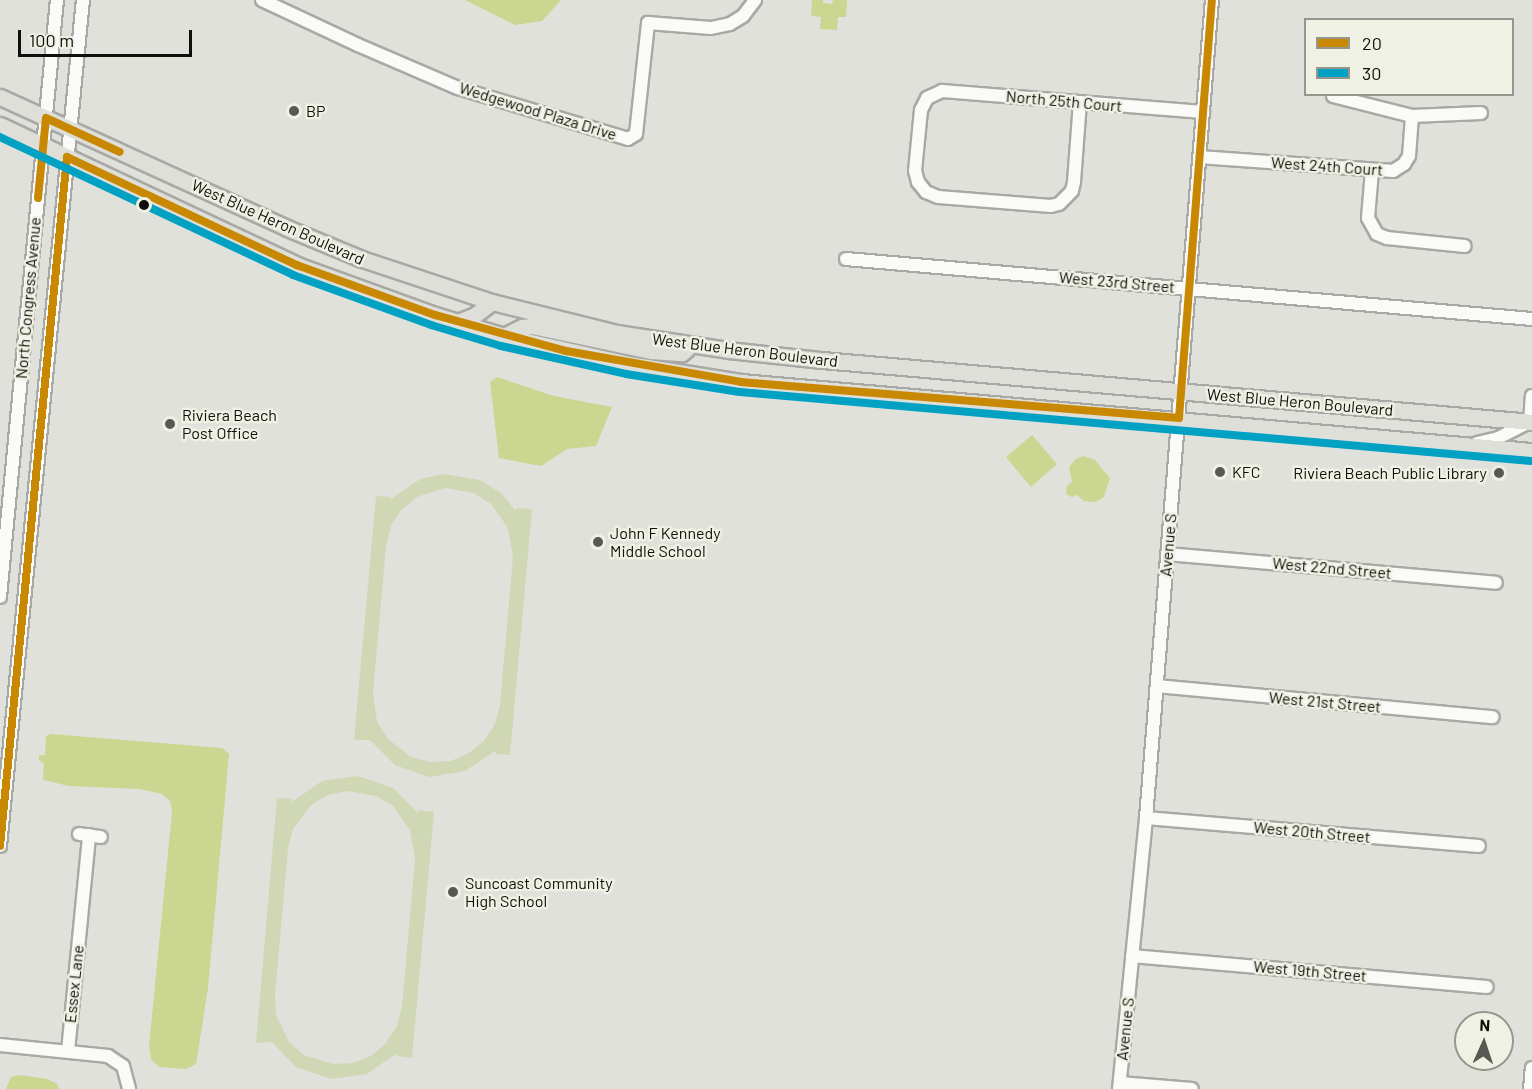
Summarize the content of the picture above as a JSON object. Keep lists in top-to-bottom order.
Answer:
{
  "streets": {
    "main road": ["West Blue Heron Boulevard"],
    "street": [
      "North 25th Court",
      "Wedgewood Plaza Drive",
      "West 24th Court",
      "West 23rd Street",
      "North Congress Avenue",
      "Avenue S",
      "West 22nd Street",
      "West 21st Street",
      "West 20th Street",
      "West 19th Street",
      "Essex Lane"
    ]
  },
  "crossings": [
    ["North 25th Court", "Avenue S"],
    ["West 24th Court", "Avenue S"],
    ["West Blue Heron Boulevard", "North Congress Avenue"],
    ["West Blue Heron Boulevard", "Avenue S"],
    ["West 23rd Street", "Avenue S"],
    ["Avenue S", "West 22nd Street"],
    ["Avenue S", "West 21st Street"],
    ["Avenue S", "West 20th Street"],
    ["Avenue S", "West 19th Street"]
  ],
  "places": [
    "BP",
    "Riviera Beach Post Office",
    "KFC",
    "Riviera Beach Public Library",
    "John F Kennedy Middle School",
    "Suncoast Community High School"
  ],
  "lines": ["transit line 20", "transit line 30"],
  "legend": ["20", "30"],
  "scale_bar": "100 m",
  "north": "top"
}
